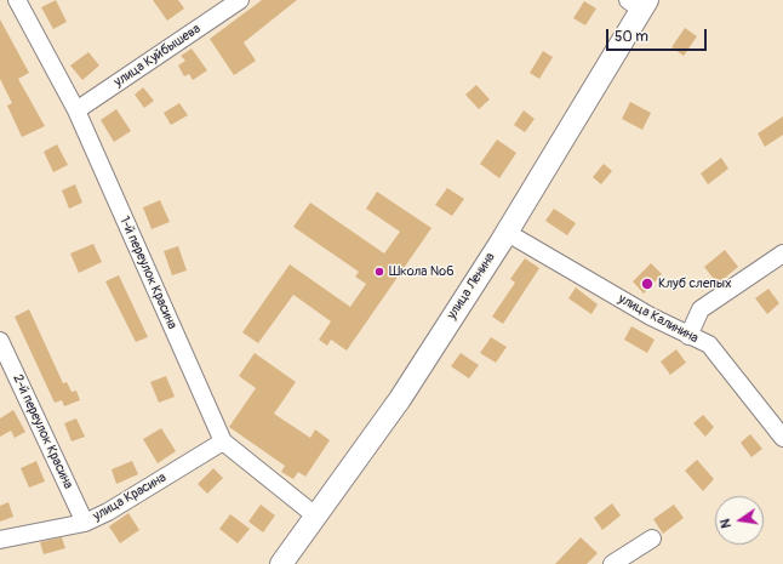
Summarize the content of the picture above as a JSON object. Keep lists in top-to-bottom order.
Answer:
{
  "streets": {
    "main road": ["улица Ленина"],
    "street": [
      "улица Куйбышева",
      "1-й переулок Красина",
      "улица Калинина",
      "2-й переулок Красина",
      "улица Красина"
    ]
  },
  "crossings": [
    ["улица Куйбышева", "1-й переулок Красина"],
    ["1-й переулок Красина", "улица Ленина"],
    ["1-й переулок Красина", "улица Красина"],
    ["улица Ленина", "улица Калинина"],
    ["2-й переулок Красина", "улица Красина"]
  ],
  "places": ["Школа №6", "Клуб слепых"],
  "scale_bar": "50 m",
  "north": "left"
}
